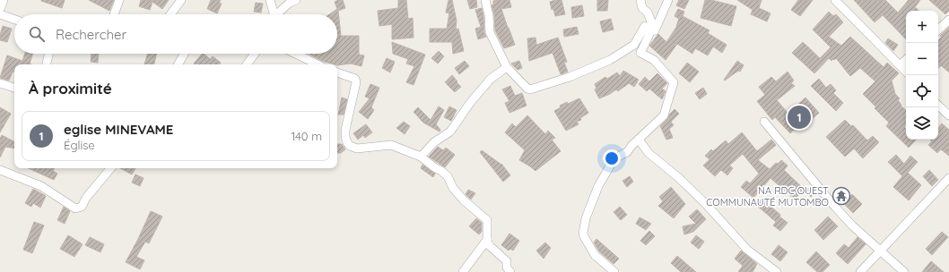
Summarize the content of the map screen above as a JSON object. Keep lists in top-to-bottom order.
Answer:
{
  "places": {
    "temple": ["NA RDC OUEST COMMUNAUTÉ MUTOMBO"]
  },
  "page": {
    "map_buttons": ["+", "−"],
    "search": "Rechercher",
    "heading": "À proximité",
    "pins": "1",
    "list": [
      {
        "mark": "1",
        "name": "eglise MINEVAME",
        "note": "Église",
        "value": "140 m"
      }
    ]
  }
}
